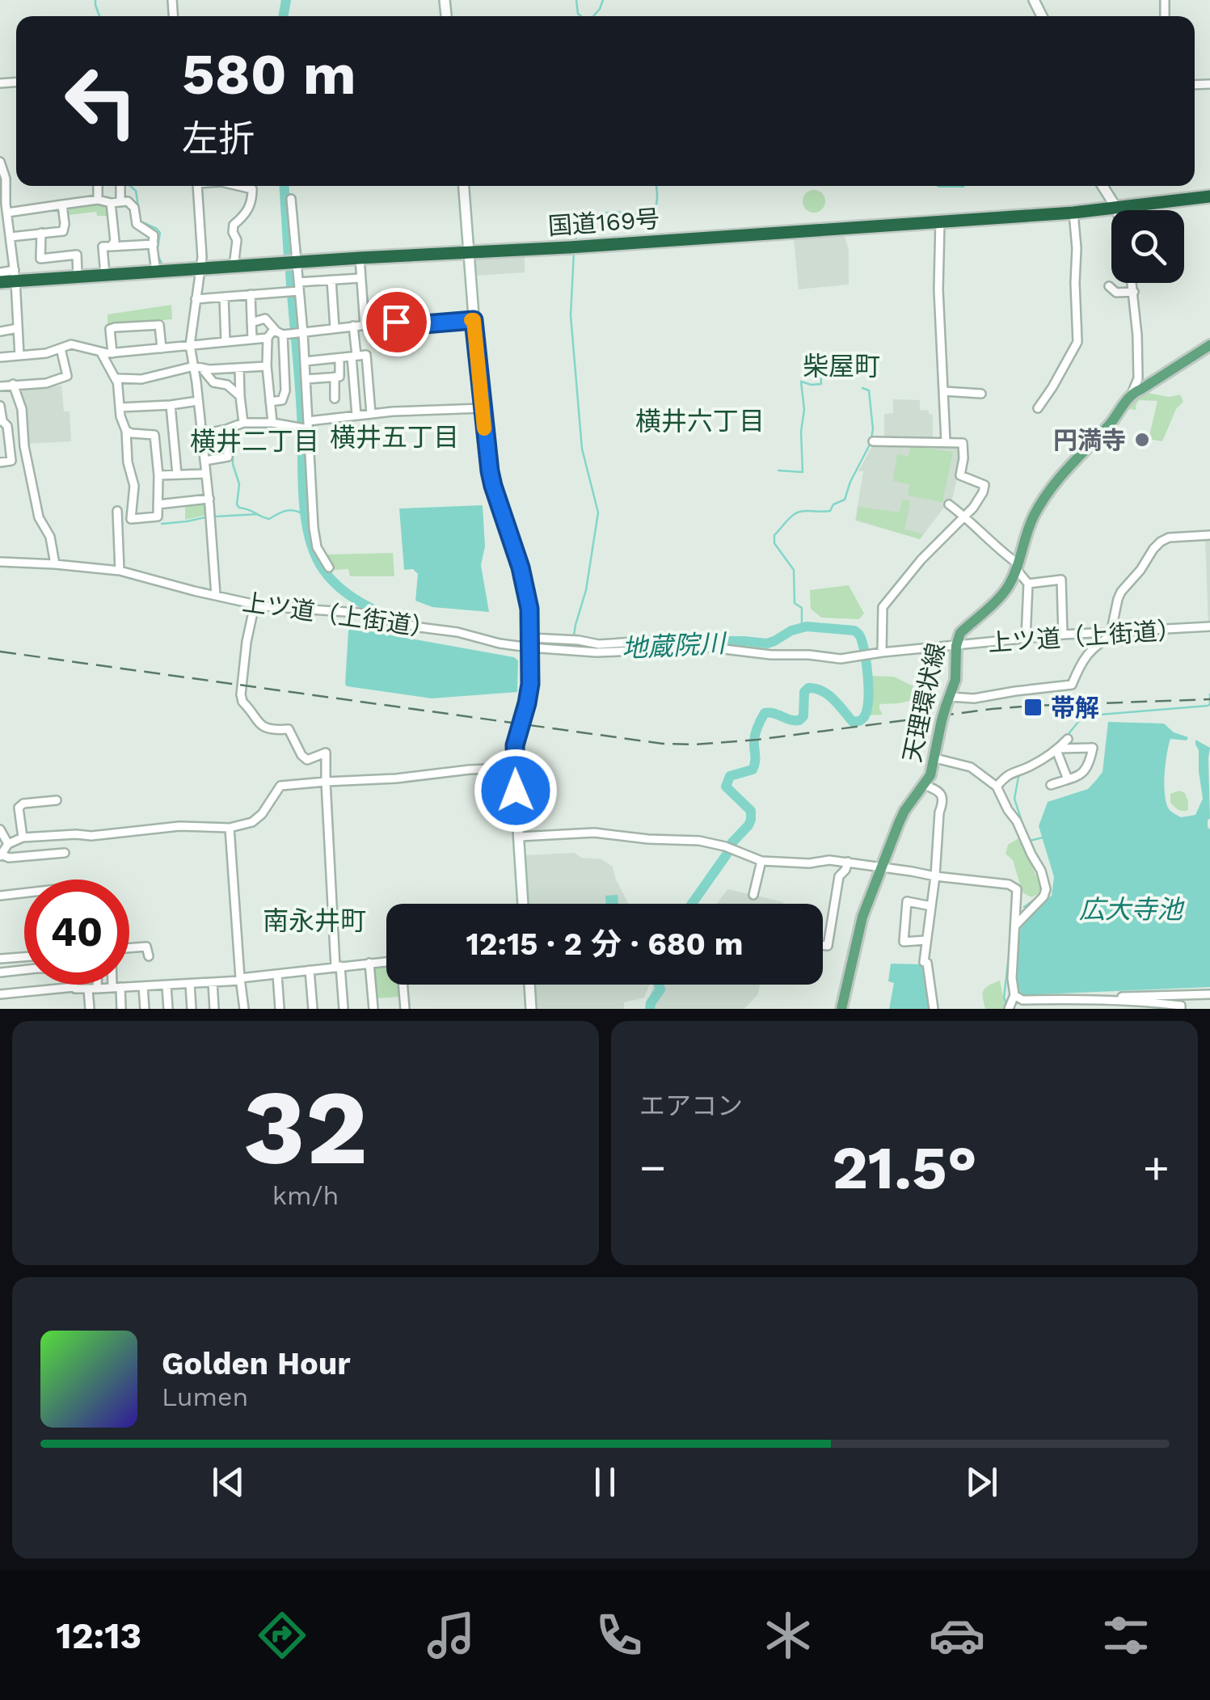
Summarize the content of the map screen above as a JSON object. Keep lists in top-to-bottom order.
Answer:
{
  "streets": {
    "highway": ["国道169号"],
    "main road": ["天理環状線"],
    "street": ["上ツ道（上街道）"]
  },
  "crossings": [
    ["上ツ道（上街道）", "天理環状線"]
  ],
  "districts": [
    "柴屋町",
    "横井六丁目",
    "横井五丁目",
    "横井二丁目",
    "南永井町"
  ],
  "water": ["地蔵院川", "広大寺池"],
  "places": {
    "other": ["円満寺"],
    "transit": ["帯解"]
  },
  "page": {
    "turn": ["580 m", "左折"],
    "limit": "40",
    "trip": "12:15 · 2 分 · 680 m",
    "tile": [
      ["32", "km/h"],
      "エアコン"
    ],
    "heat": ["−", "21.5°", "+"],
    "song": ["Golden Hour", "Lumen"],
    "tabs": "12:13"
  }
}
